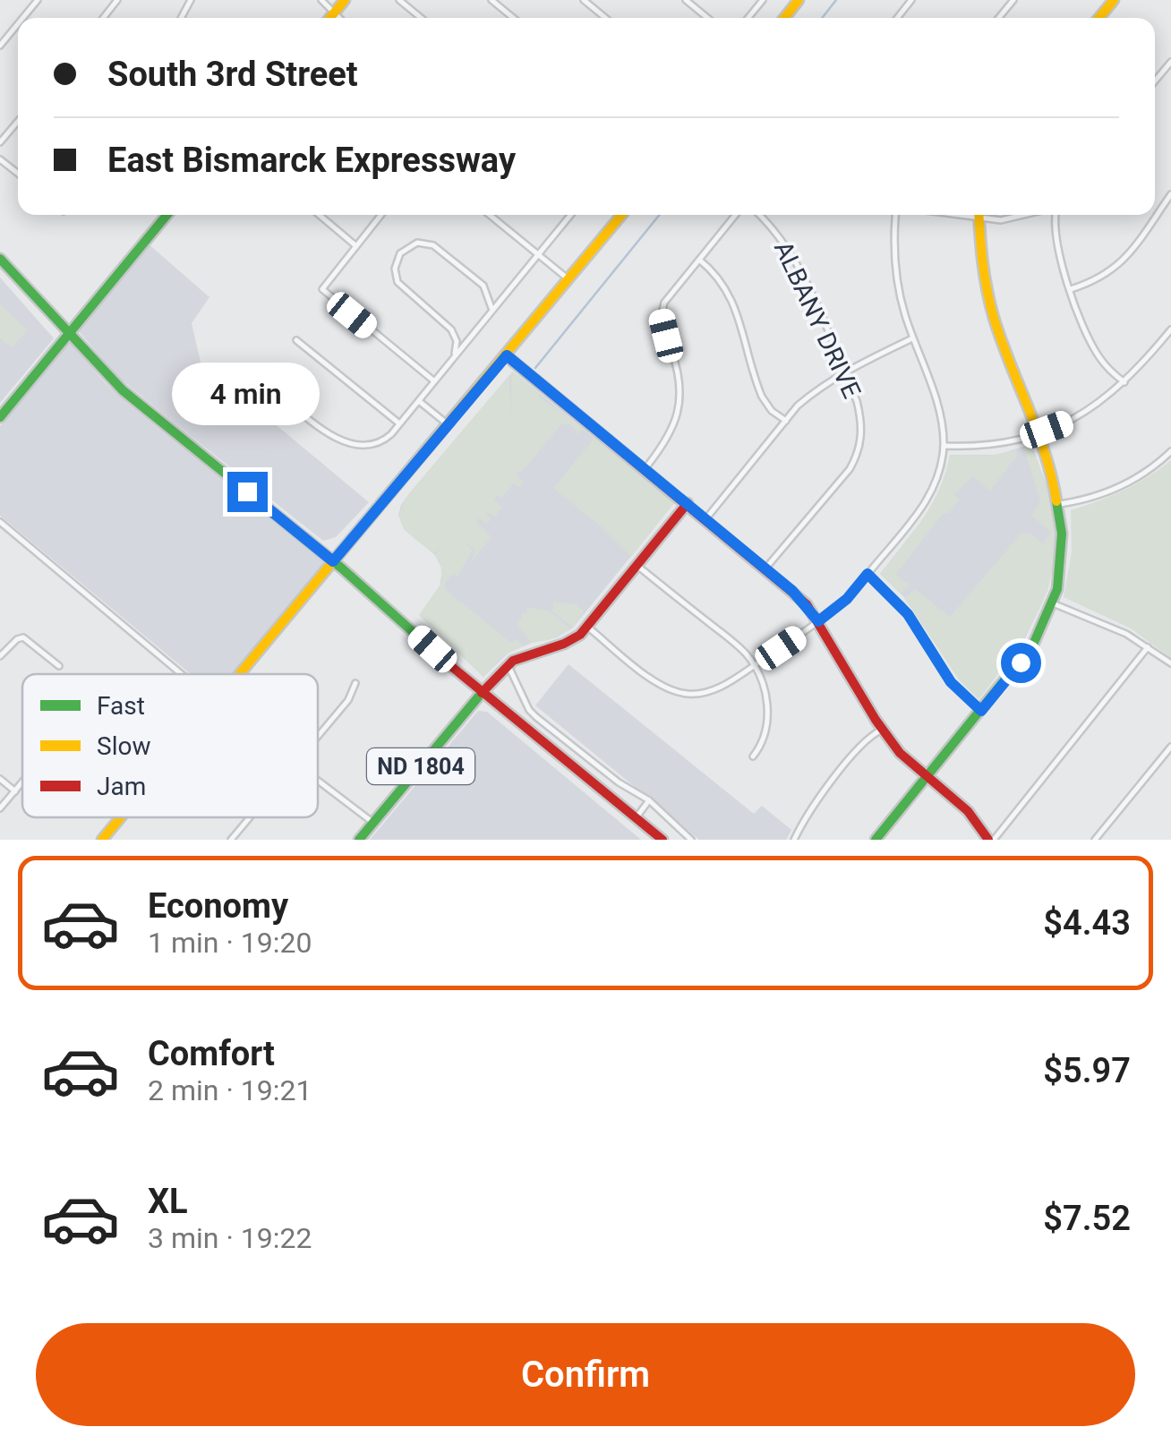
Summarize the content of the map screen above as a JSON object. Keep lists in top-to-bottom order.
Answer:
{
  "streets": {
    "street": ["ALBANY DRIVE", "ND 1804"]
  },
  "legend": ["Fast", "Slow", "Jam"],
  "page": {
    "banner": ["South 3rd Street", "East Bismarck Expressway"],
    "bubble": "4 min",
    "list": [
      {
        "name": "Economy",
        "note": "1 min · 19:20",
        "value": "$4.43"
      },
      {
        "name": "Comfort",
        "note": "2 min · 19:21",
        "value": "$5.97"
      },
      {
        "name": "XL",
        "note": "3 min · 19:22",
        "value": "$7.52"
      }
    ],
    "buttons": "Confirm"
  }
}
